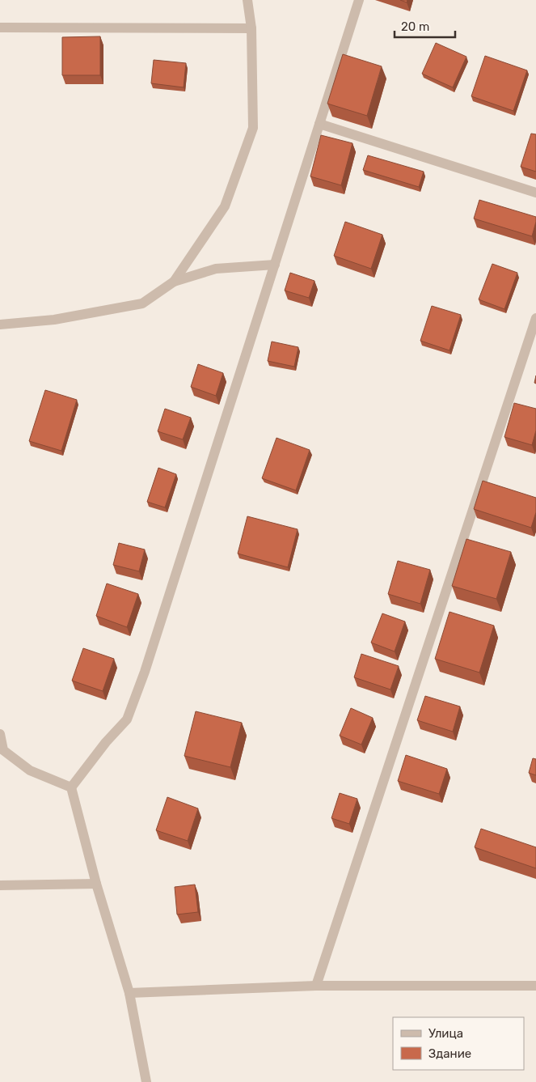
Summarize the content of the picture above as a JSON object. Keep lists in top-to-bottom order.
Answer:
{
  "legend": ["Улица", "Здание"],
  "scale_bar": "20 m"
}
